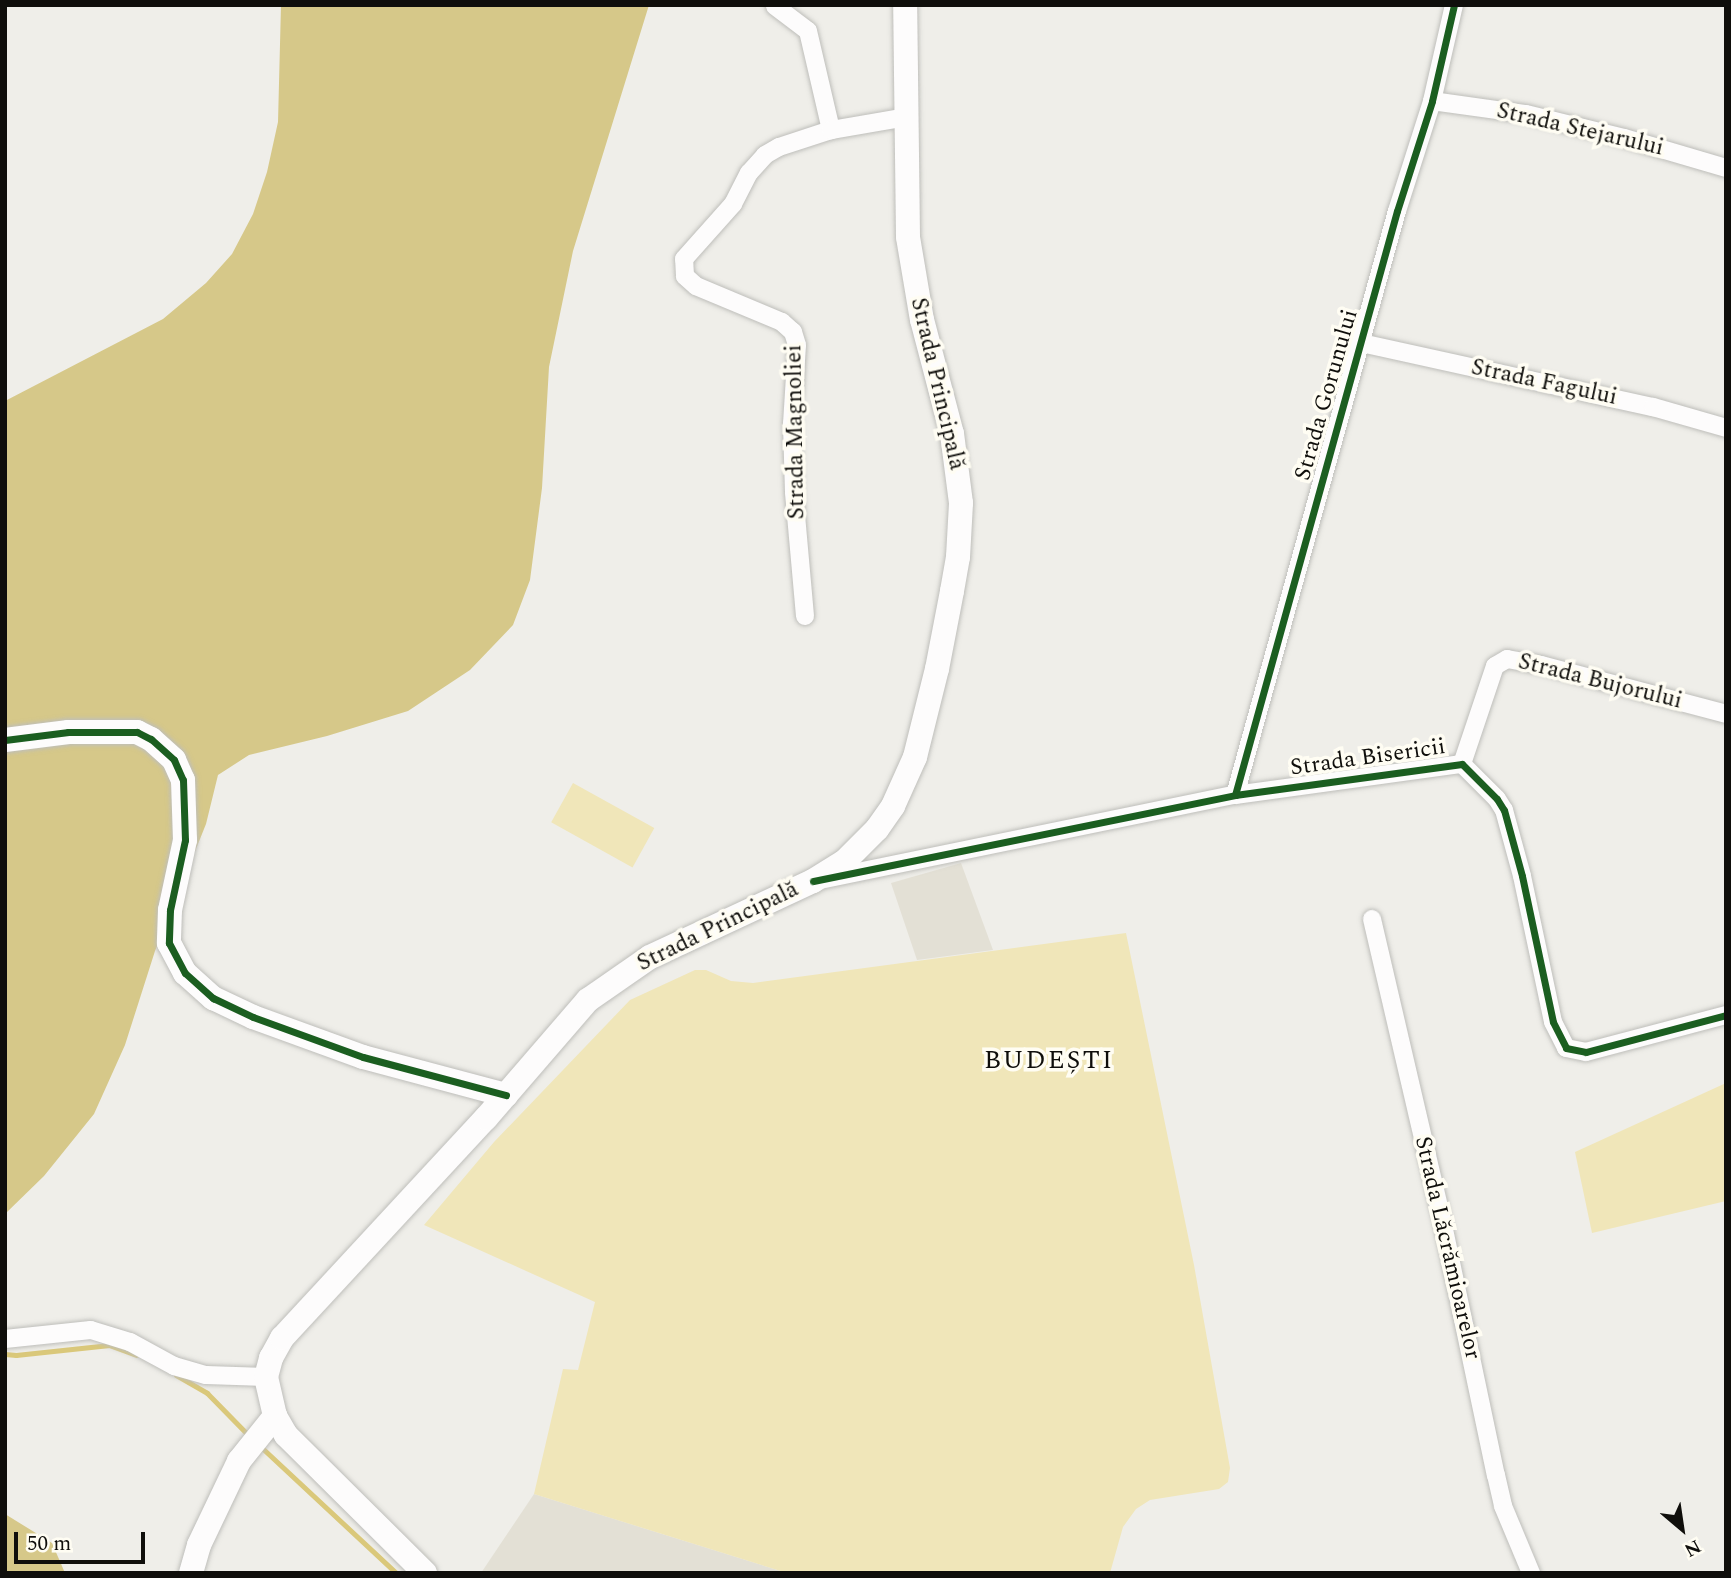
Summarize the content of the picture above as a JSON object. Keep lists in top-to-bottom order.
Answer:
{
  "streets": {
    "main road": ["Strada Principală"],
    "street": [
      "Strada Stejarului",
      "Strada Fagului",
      "Strada Gorunului",
      "Strada Magnoliei",
      "Strada Bujorului",
      "Strada Bisericii",
      "Strada Lăcrămioarelor"
    ]
  },
  "crossings": [
    ["Strada Stejarului", "Strada Gorunului"],
    ["Strada Fagului", "Strada Gorunului"],
    ["Strada Principală", "Strada Magnoliei"],
    ["Strada Principală", "Strada Bisericii"],
    ["Strada Gorunului", "Strada Bisericii"],
    ["Strada Bujorului", "Strada Bisericii"]
  ],
  "districts": ["BUDEȘTI"],
  "scale_bar": "50 m",
  "north": "bottom right"
}
